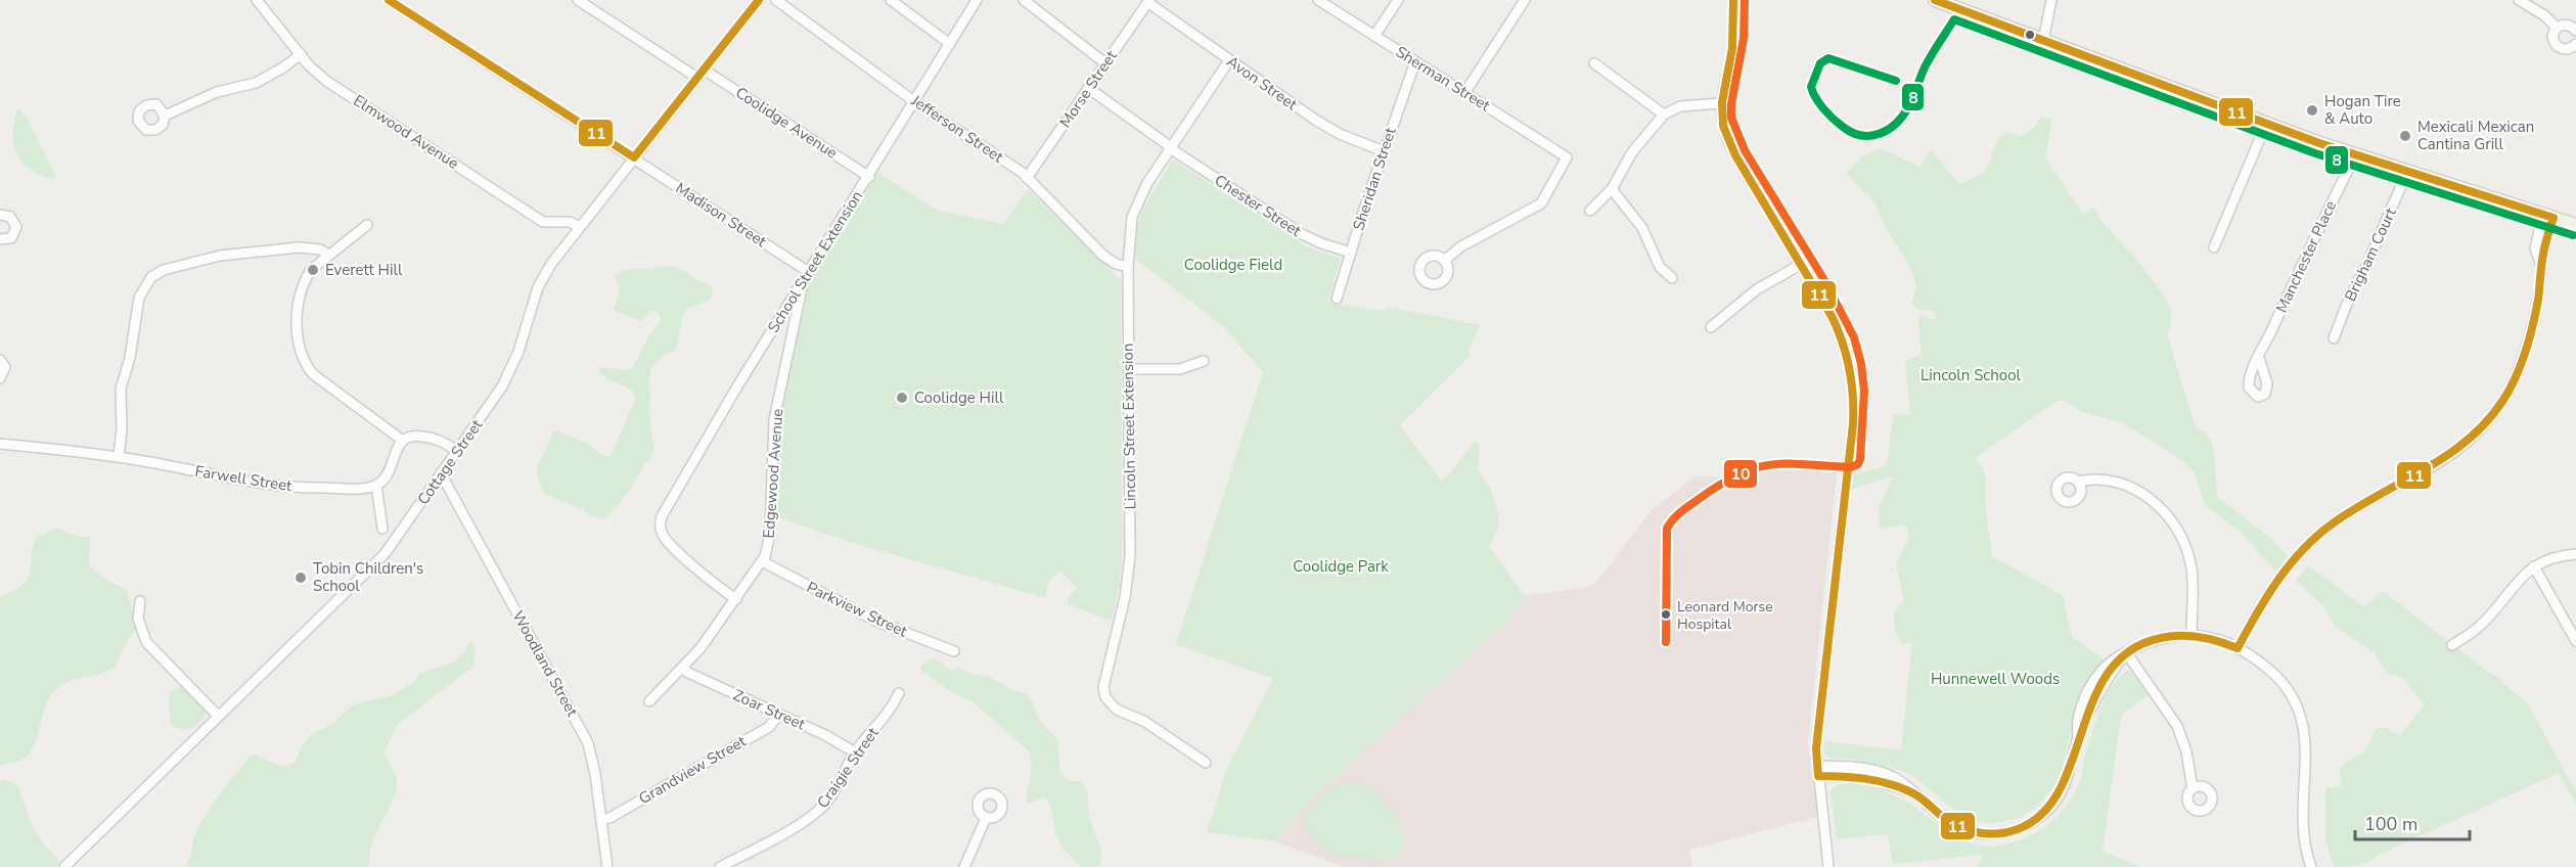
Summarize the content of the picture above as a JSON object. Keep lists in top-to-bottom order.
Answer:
{
  "streets": {
    "street": [
      "Sherman Street",
      "Avon Street",
      "Morse Street",
      "Coolidge Avenue",
      "Jefferson Street",
      "Elmwood Avenue",
      "Sheridan Street",
      "Chester Street",
      "Madison Street",
      "Brigham Court",
      "Manchester Place",
      "School Street Extension",
      "Lincoln Street Extension",
      "Cottage Street",
      "Edgewood Avenue",
      "Farwell Street",
      "Parkview Street",
      "Woodland Street",
      "Zoar Street",
      "Craigie Street",
      "Grandview Street"
    ]
  },
  "crossings": [
    ["Sherman Street", "Sheridan Street"],
    ["Avon Street", "Morse Street"],
    ["Avon Street", "Sheridan Street"],
    ["Avon Street", "Lincoln Street Extension"],
    ["Morse Street", "Jefferson Street"],
    ["Morse Street", "Chester Street"],
    ["Coolidge Avenue", "School Street Extension"],
    ["Coolidge Avenue", "Cottage Street"],
    ["Jefferson Street", "School Street Extension"],
    ["Jefferson Street", "Lincoln Street Extension"],
    ["Elmwood Avenue", "Cottage Street"],
    ["Sheridan Street", "Chester Street"],
    ["Chester Street", "Lincoln Street Extension"],
    ["Madison Street", "School Street Extension"],
    ["Madison Street", "Cottage Street"],
    ["Madison Street", "Edgewood Avenue"],
    ["School Street Extension", "Edgewood Avenue"],
    ["Cottage Street", "Woodland Street"],
    ["Edgewood Avenue", "Parkview Street"],
    ["Edgewood Avenue", "Zoar Street"],
    ["Woodland Street", "Grandview Street"],
    ["Zoar Street", "Craigie Street"],
    ["Zoar Street", "Grandview Street"]
  ],
  "parks": [
    "Coolidge Field",
    "Lincoln School",
    "Coolidge Park",
    "Hunnewell Woods"
  ],
  "places": [
    "Hogan Tire & Auto",
    "Mexicali Mexican Cantina Grill",
    "Everett Hill",
    "Coolidge Hill",
    "Tobin Children's School",
    "Leonard Morse Hospital"
  ],
  "lines": ["transit line 11", "transit line 10", "transit line 8"],
  "scale_bar": "100 m"
}
